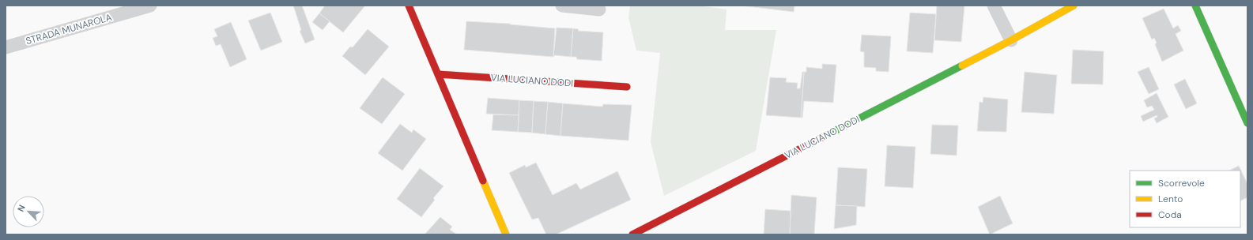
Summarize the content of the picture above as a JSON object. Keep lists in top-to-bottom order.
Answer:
{
  "streets": {
    "street": ["STRADA MUNAROLA", "VIA LUCIANO DODI"]
  },
  "legend": ["Scorrevole", "Lento", "Coda"],
  "north": "top left"
}
